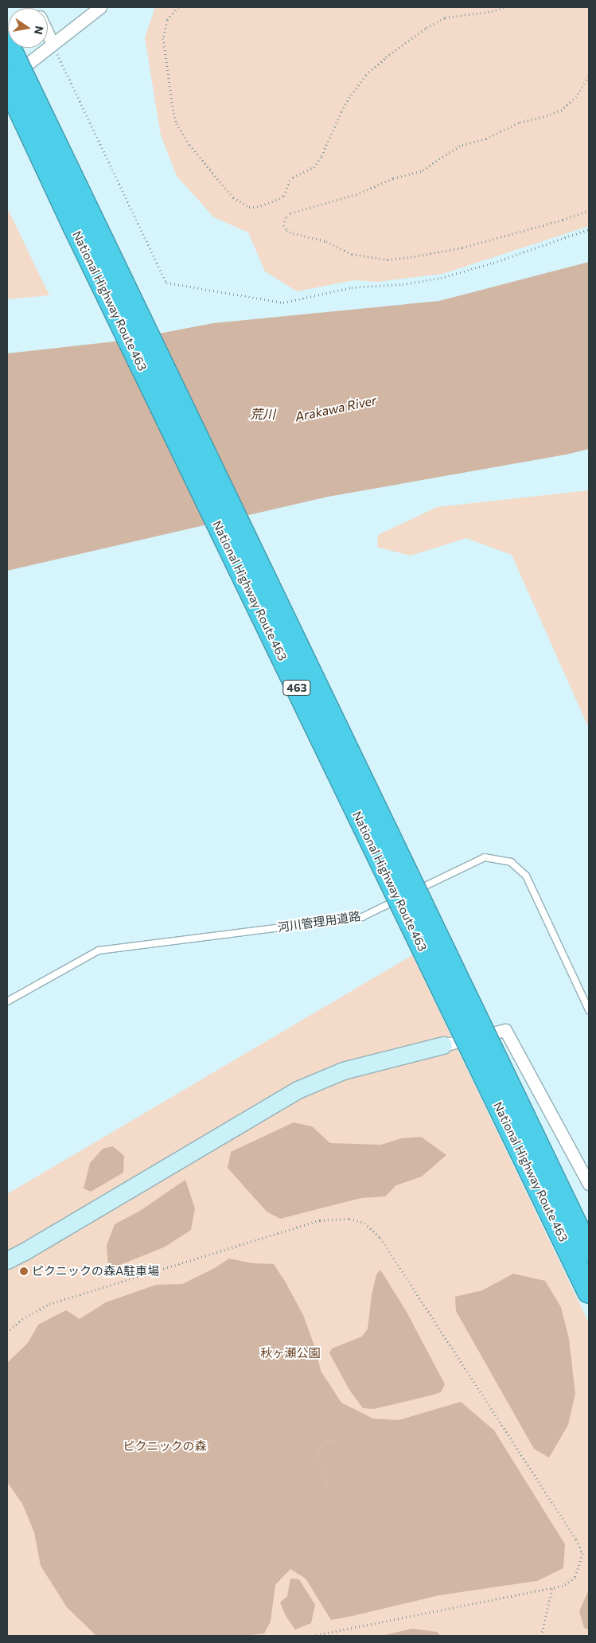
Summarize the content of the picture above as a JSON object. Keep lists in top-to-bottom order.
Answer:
{
  "streets": {
    "highway": ["National Highway Route 463", "463"],
    "lane": ["河川管理用道路"]
  },
  "water": ["Arakawa River", "荒川"],
  "parks": ["秋ヶ瀬公園", "ピクニックの森"],
  "places": ["ピクニックの森A駐車場"],
  "north": "right"
}
